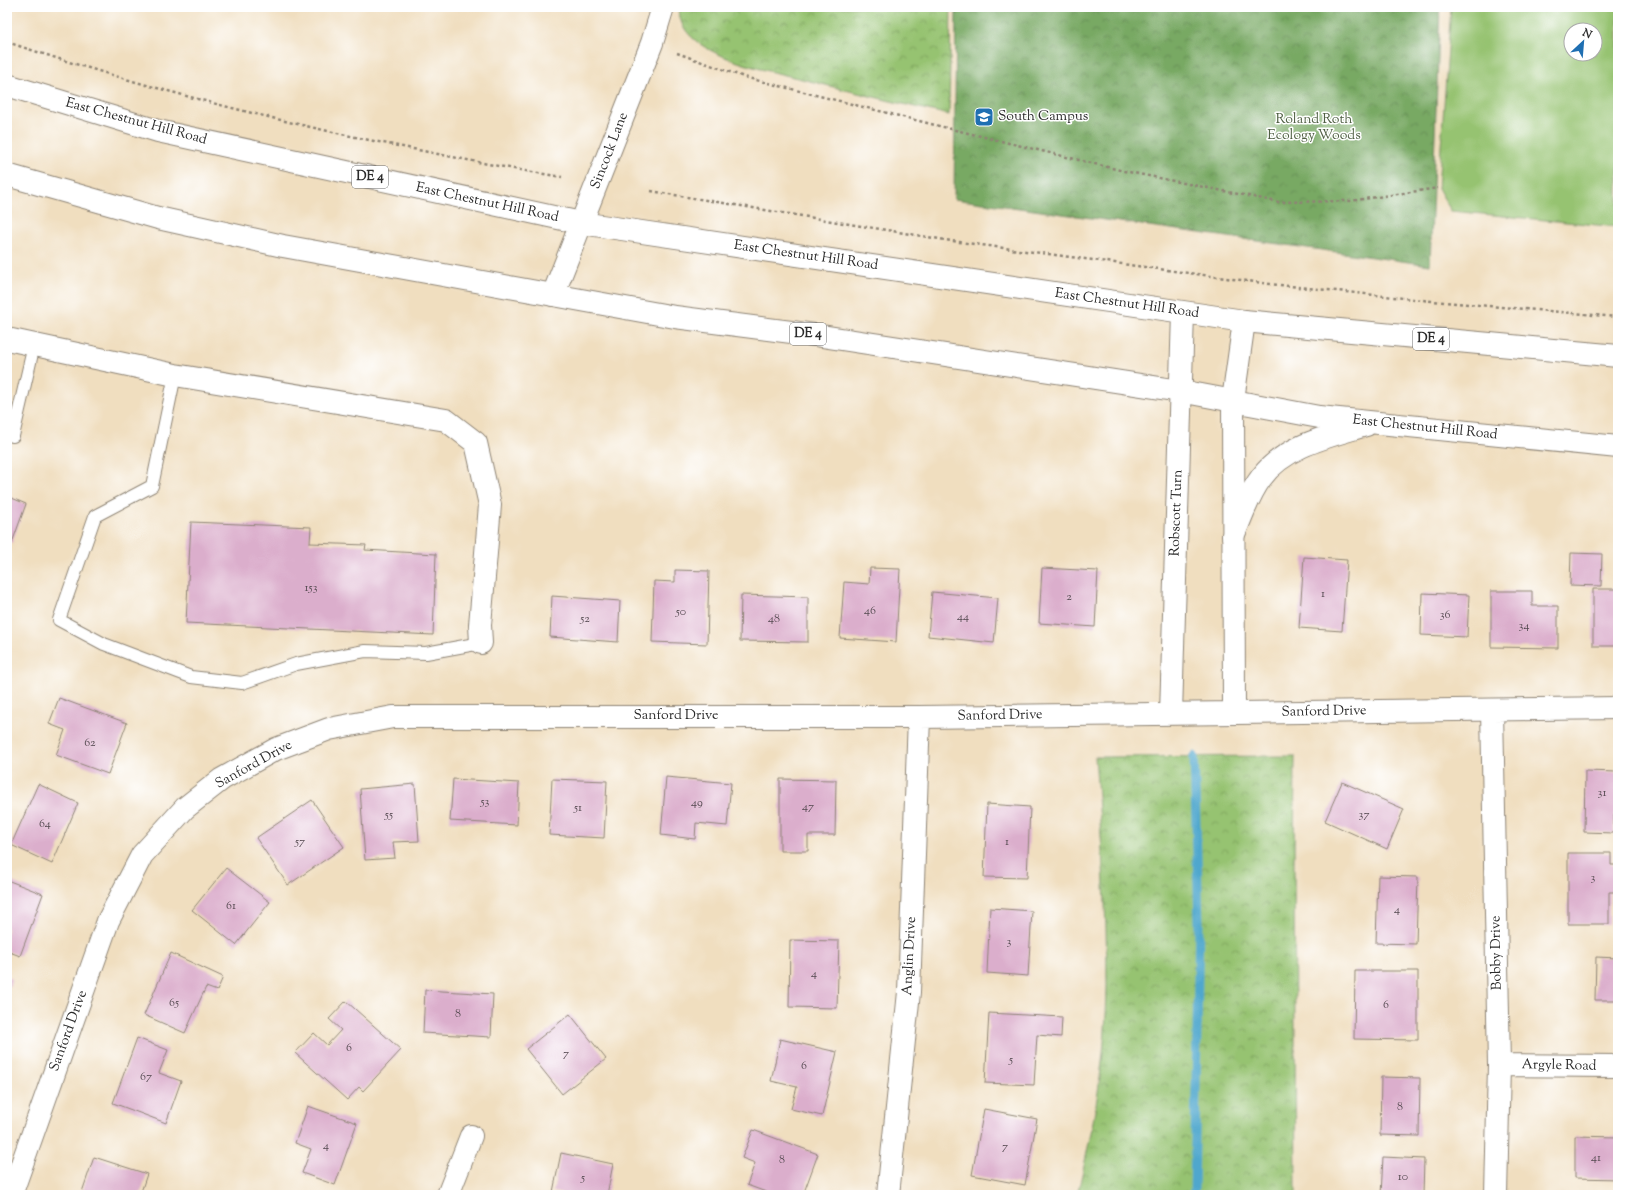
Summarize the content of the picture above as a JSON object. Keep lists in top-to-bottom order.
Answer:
{
  "streets": {
    "street": [
      "East Chestnut Hill Road",
      "Sincock Lane",
      "DE 4",
      "Robscott Turn",
      "Sanford Drive",
      "Bobby Drive",
      "Anglin Drive",
      "Argyle Road"
    ]
  },
  "crossings": [
    ["East Chestnut Hill Road", "Sincock Lane"],
    ["East Chestnut Hill Road", "Robscott Turn"],
    ["Robscott Turn", "Sanford Drive"],
    ["Sanford Drive", "Bobby Drive"],
    ["Sanford Drive", "Anglin Drive"],
    ["Bobby Drive", "Argyle Road"]
  ],
  "parks": ["Roland Roth Ecology Woods"],
  "places": {
    "school or university": ["South Campus"]
  },
  "house_numbers": [
    "153",
    "1",
    "2",
    "46",
    "50",
    "36",
    "44",
    "52",
    "48",
    "34",
    "62",
    "31",
    "53",
    "49",
    "47",
    "51",
    "55",
    "37",
    "64",
    "57",
    "1",
    "3",
    "61",
    "4",
    "3",
    "4",
    "65",
    "6",
    "8",
    "6",
    "7",
    "5",
    "6",
    "67",
    "8",
    "4",
    "7",
    "41",
    "8",
    "10",
    "5"
  ],
  "north": "top right"
}
